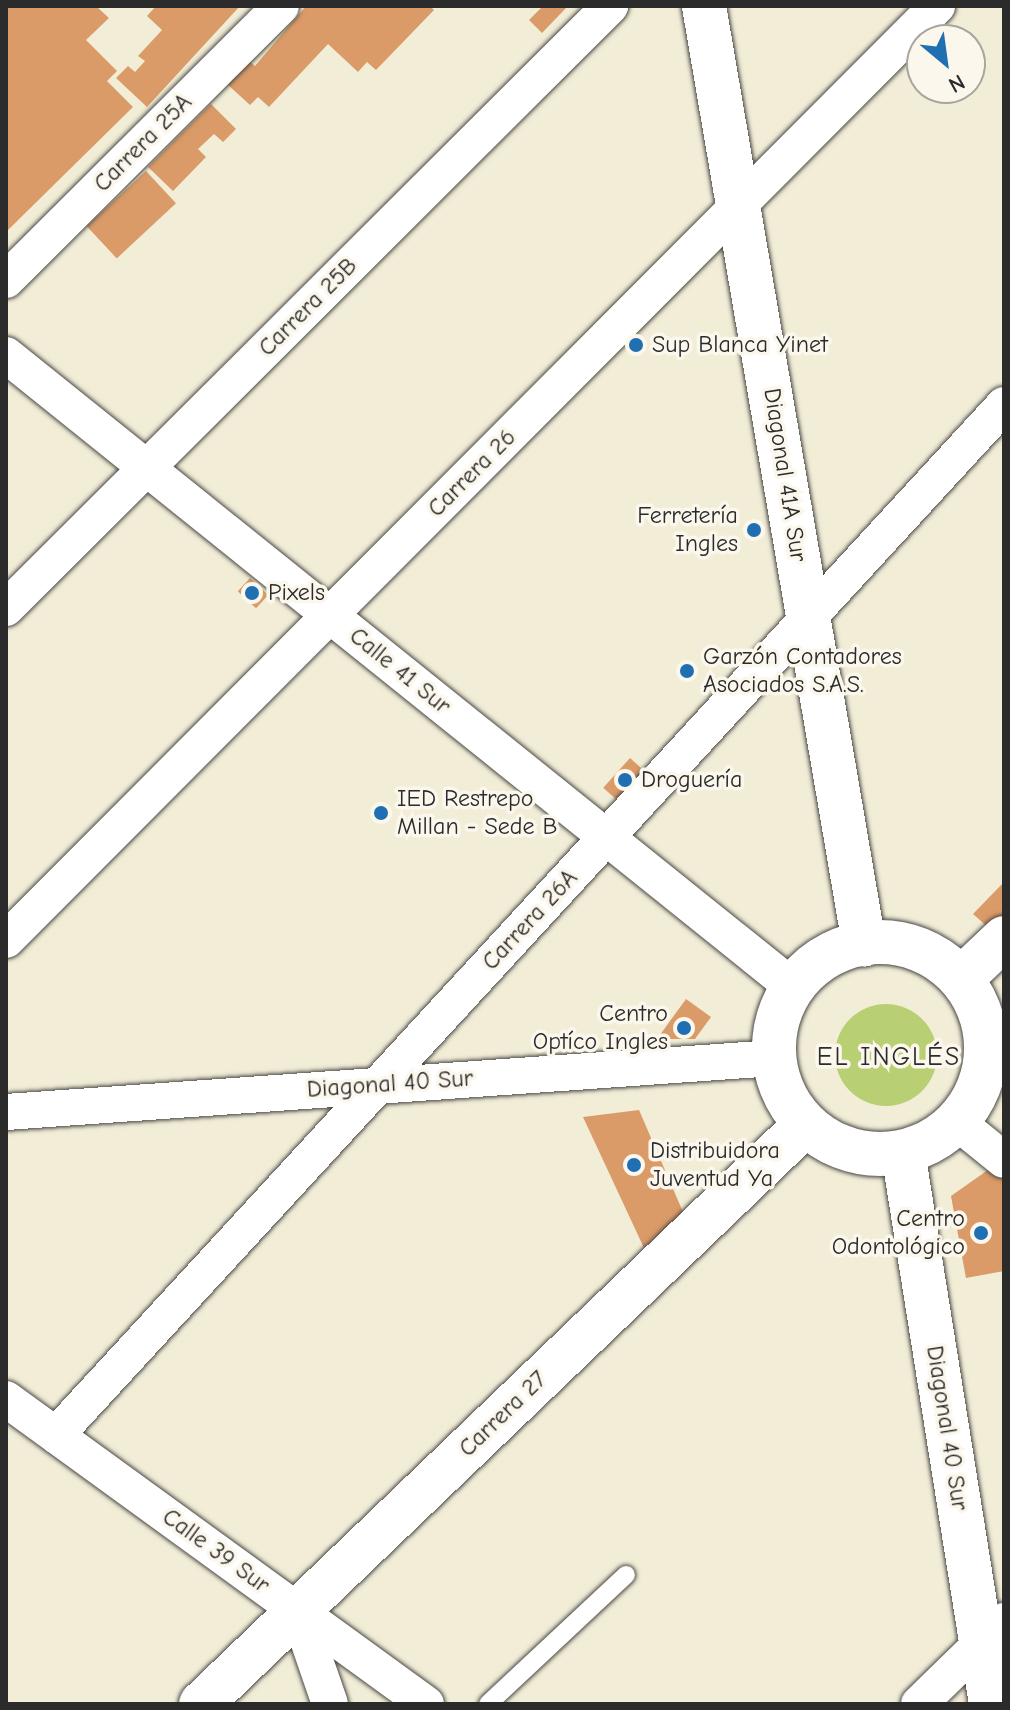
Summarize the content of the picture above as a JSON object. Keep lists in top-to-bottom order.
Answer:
{
  "streets": {
    "street": [
      "Carrera 25A",
      "Carrera 25B",
      "Carrera 26",
      "Diagonal 41A Sur",
      "Calle 41 Sur",
      "Carrera 26A",
      "Diagonal 40 Sur",
      "Carrera 27",
      "Calle 39 Sur"
    ]
  },
  "crossings": [
    ["Carrera 25B", "Calle 41 Sur"],
    ["Carrera 26", "Diagonal 41A Sur"],
    ["Carrera 26", "Calle 41 Sur"],
    ["Diagonal 41A Sur", "Calle 41 Sur"],
    ["Diagonal 41A Sur", "Carrera 26A"],
    ["Diagonal 41A Sur", "Diagonal 40 Sur"],
    ["Diagonal 41A Sur", "Carrera 27"],
    ["Calle 41 Sur", "Carrera 26A"],
    ["Calle 41 Sur", "Diagonal 40 Sur"],
    ["Calle 41 Sur", "Carrera 27"],
    ["Carrera 26A", "Diagonal 40 Sur"],
    ["Carrera 26A", "Calle 39 Sur"],
    ["Diagonal 40 Sur", "Carrera 27"],
    ["Carrera 27", "Calle 39 Sur"]
  ],
  "districts": ["EL INGLÉS"],
  "places": [
    "Sup Blanca Yinet",
    "Ferretería Ingles",
    "Pixels",
    "Garzón Contadores Asociados S.A.S.",
    "Droguería",
    "IED Restrepo Millan - Sede B",
    "Centro Optíco Ingles",
    "Distribuidora Juventud Ya",
    "Centro Odontológico"
  ],
  "north": "bottom right"
}
